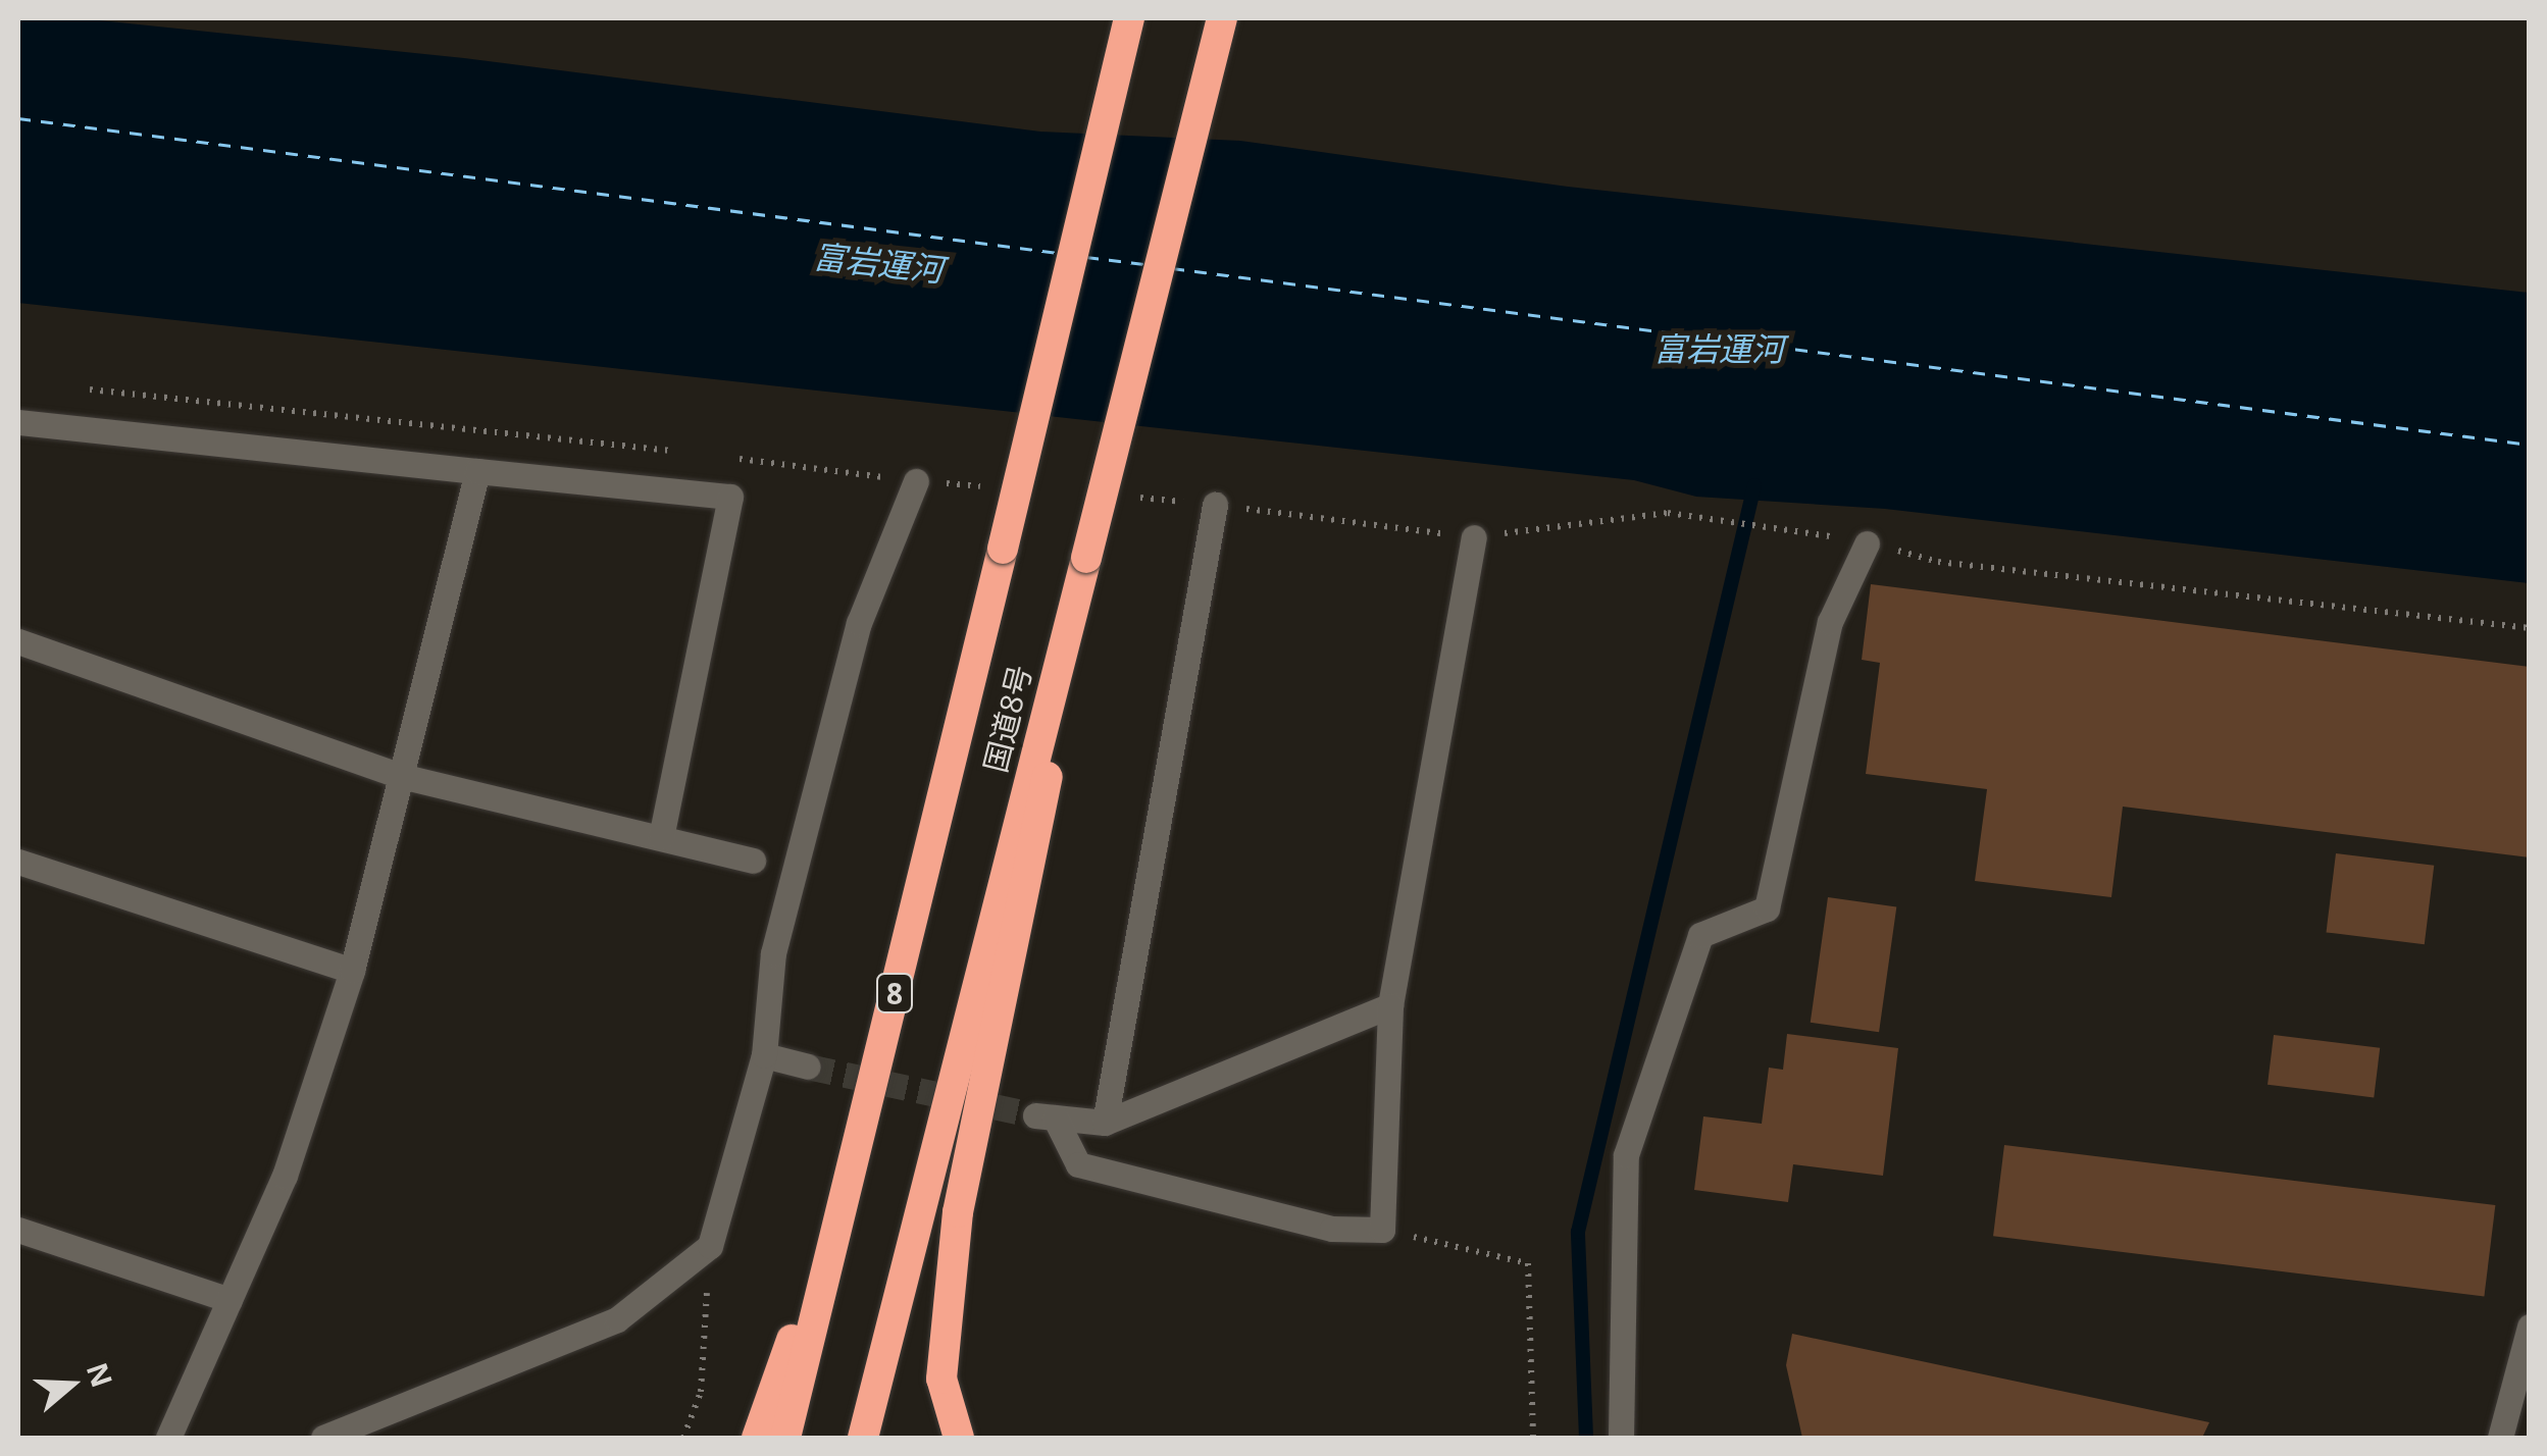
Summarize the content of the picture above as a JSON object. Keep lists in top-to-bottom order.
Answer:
{
  "streets": {
    "highway": ["国道8号", "8"]
  },
  "water": ["富岩運河"],
  "north": "right"
}
